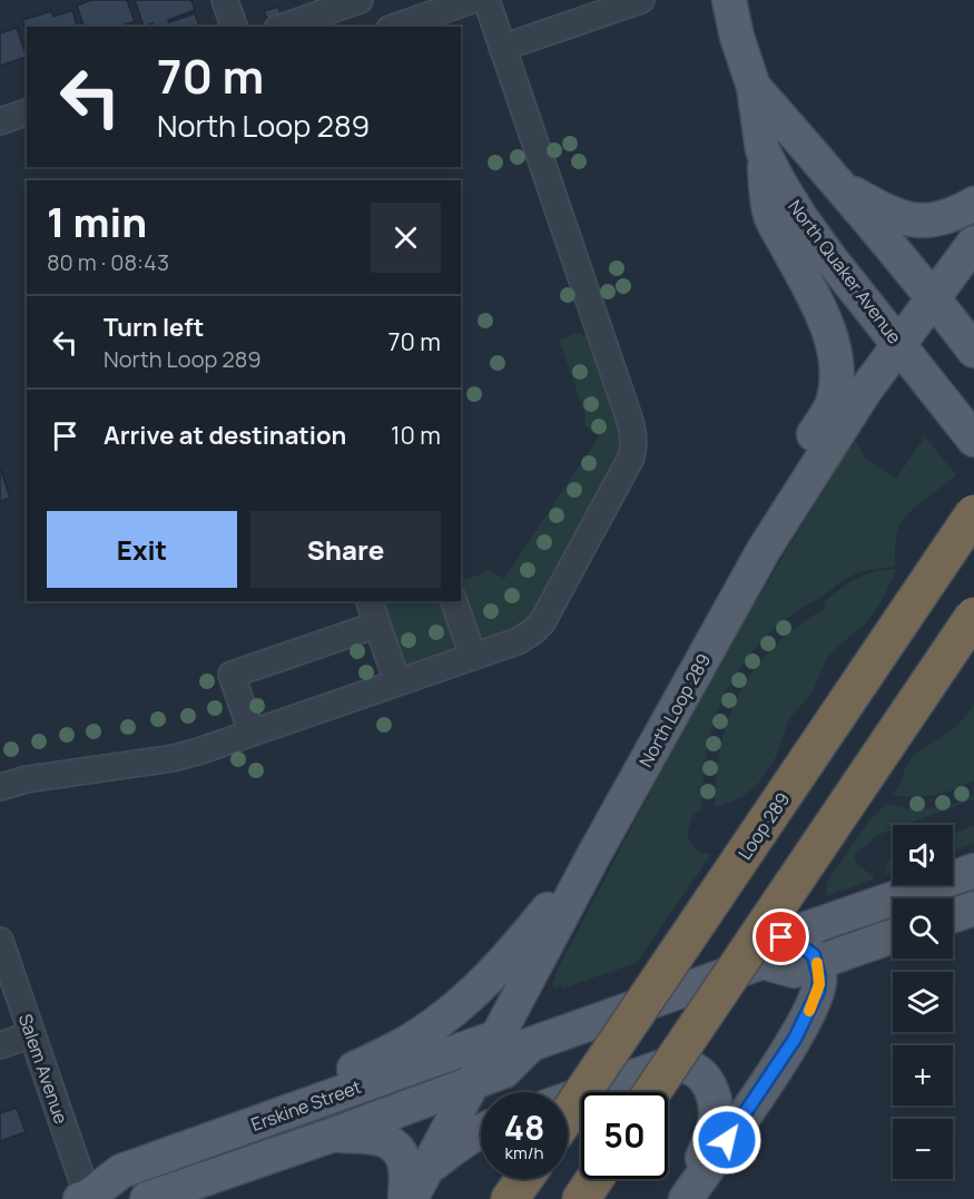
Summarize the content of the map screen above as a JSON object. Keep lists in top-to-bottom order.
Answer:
{
  "streets": {
    "highway": ["Loop 289"],
    "main road": ["North Quaker Avenue", "North Loop 289", "Erskine Street"],
    "street": ["Salem Avenue"]
  },
  "crossings": [
    ["North Quaker Avenue", "North Loop 289"],
    ["North Loop 289", "Erskine Street"],
    ["Salem Avenue", "Erskine Street"]
  ],
  "page": {
    "turn": ["70 m", "North Loop 289"],
    "heading": ["1 min", "80 m · 08:43"],
    "list": [
      {
        "name": "Turn left",
        "note": "North Loop 289",
        "value": "70 m"
      },
      {
        "name": "Arrive at destination",
        "value": "10 m"
      }
    ],
    "buttons": ["Exit", "Share"],
    "map_buttons": ["+", "−"],
    "speed": "48 km/h",
    "limit": "50"
  }
}
